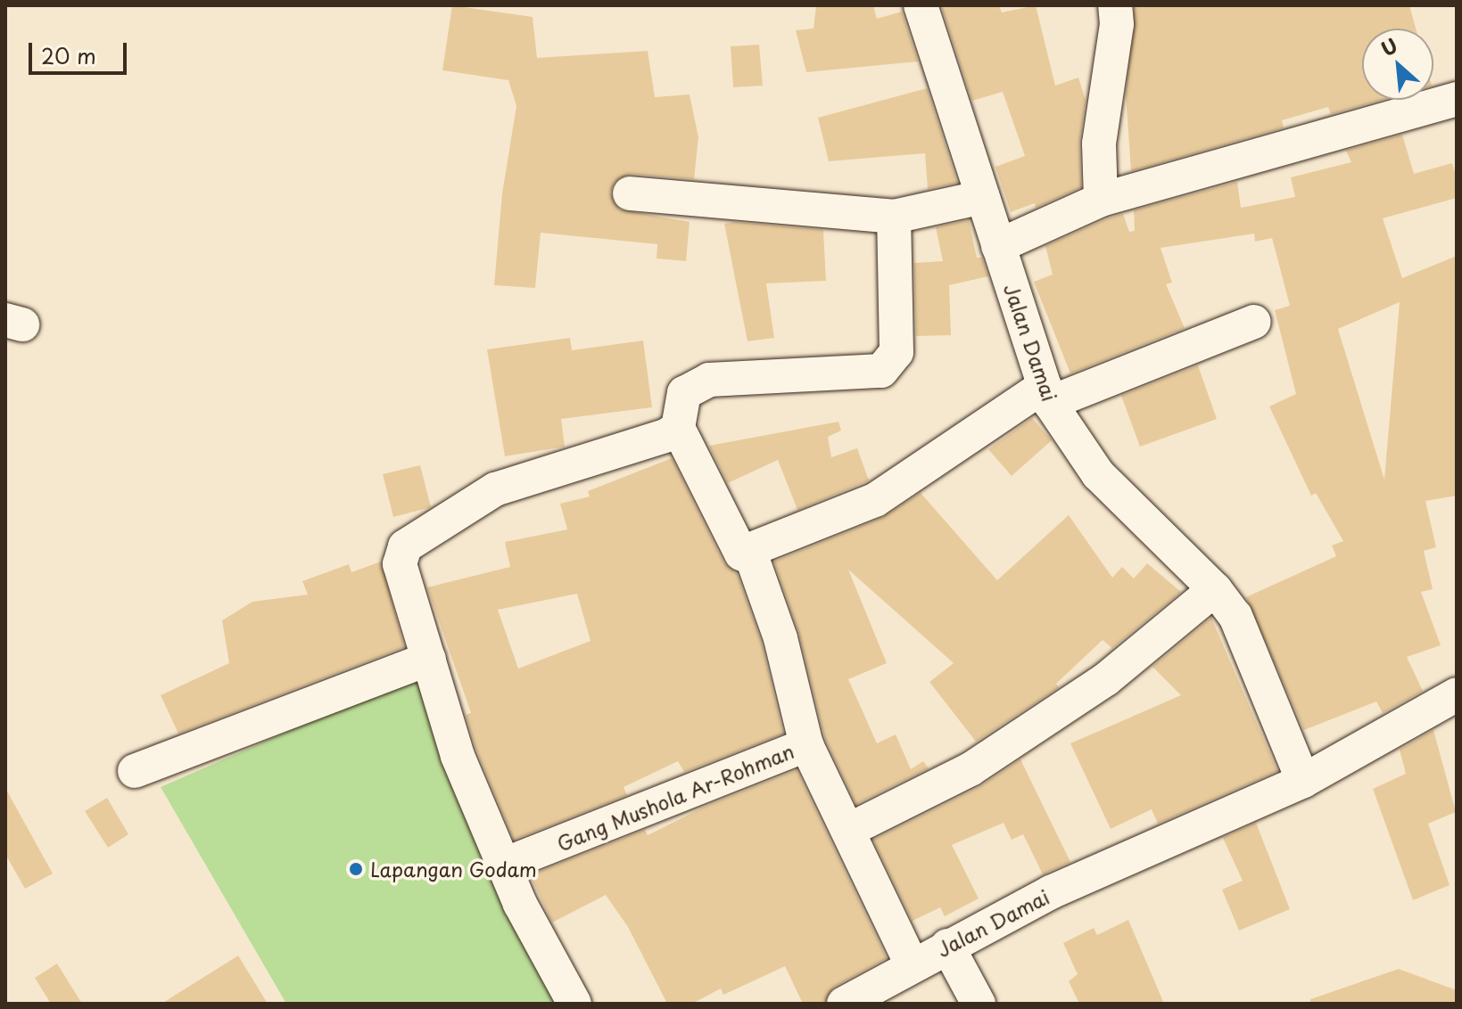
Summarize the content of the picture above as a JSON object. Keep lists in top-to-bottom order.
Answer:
{
  "streets": {
    "street": ["Jalan Damai", "Gang Mushola Ar-Rohman"]
  },
  "places": ["Lapangan Godam"],
  "scale_bar": "20 m",
  "north": "top left"
}
